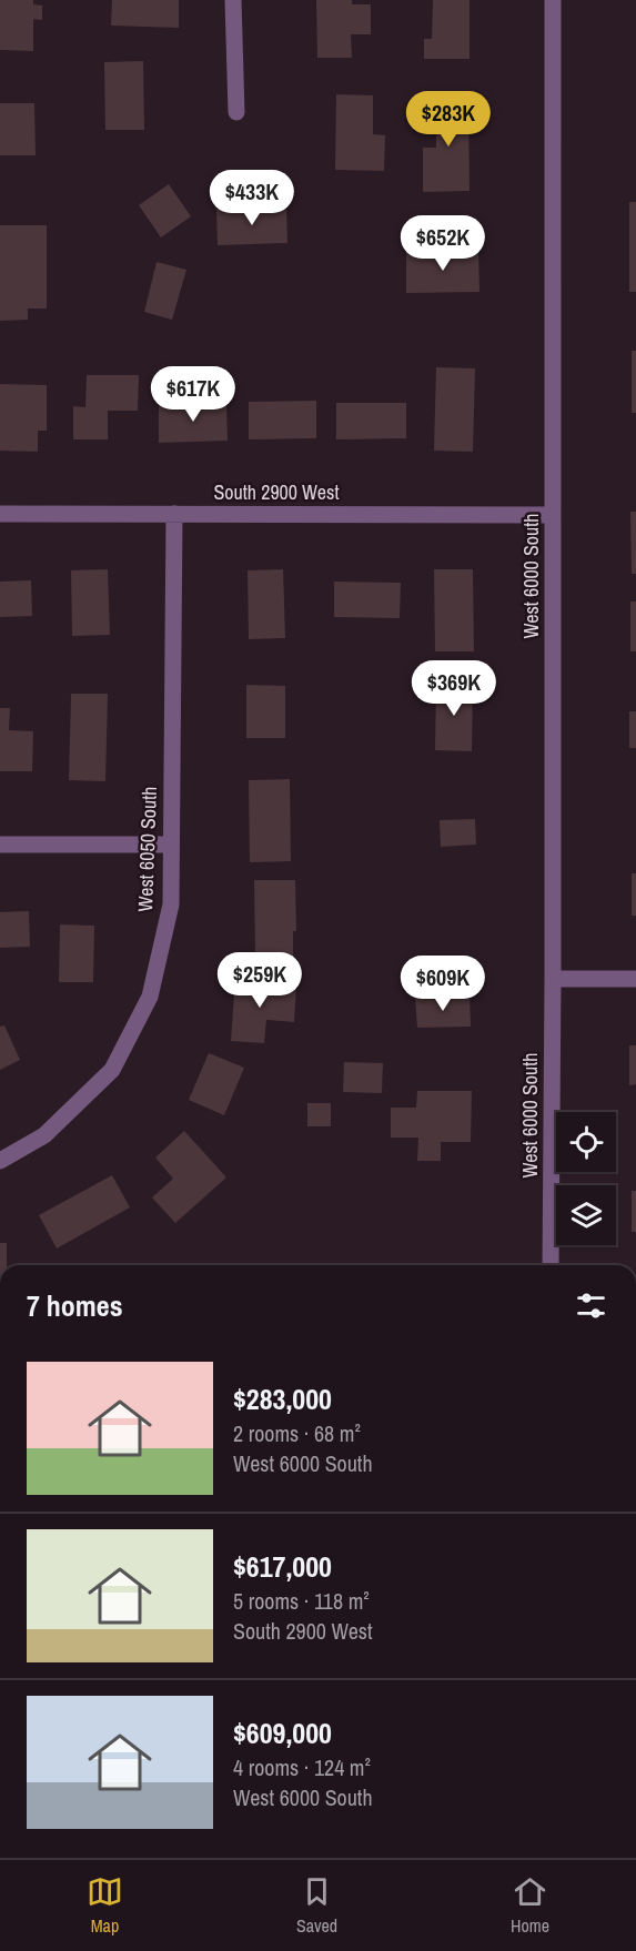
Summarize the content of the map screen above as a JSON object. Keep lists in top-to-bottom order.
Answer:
{
  "streets": {
    "street": ["South 2900 West", "West 6000 South", "West 6050 South"]
  },
  "crossings": [
    ["South 2900 West", "West 6000 South"],
    ["South 2900 West", "West 6050 South"]
  ],
  "page": {
    "price": [
      "$283K",
      "$433K",
      "$652K",
      "$617K",
      "$369K",
      "$259K",
      "$609K"
    ],
    "heading": "7 homes",
    "list": [
      {
        "name": "$283,000",
        "note": "2 rooms · 68 m² · West 6000 South"
      },
      {
        "name": "$617,000",
        "note": "5 rooms · 118 m² · South 2900 West"
      },
      {
        "name": "$609,000",
        "note": "4 rooms · 124 m² · West 6000 South"
      }
    ],
    "tabs": ["Map", "Saved", "Home"]
  }
}
